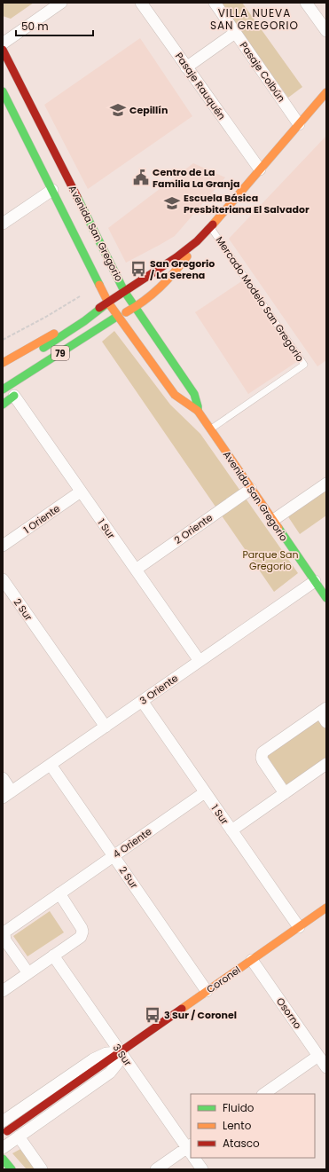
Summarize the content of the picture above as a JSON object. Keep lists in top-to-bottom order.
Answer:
{
  "streets": {
    "main road": ["Avenida San Gregorio", "79", "Coronel"],
    "street": [
      "Pasaje Colbún",
      "Pasaje Rauquén",
      "1 Oriente",
      "1 Sur",
      "2 Oriente",
      "2 Sur",
      "3 Oriente",
      "4 Oriente",
      "Osorno",
      "3 Sur"
    ],
    "lane": ["Mercado Modelo San Gregorio"]
  },
  "crossings": [
    ["Avenida San Gregorio", "Mercado Modelo San Gregorio"],
    ["Avenida San Gregorio", "79"],
    ["Avenida San Gregorio", "2 Oriente"],
    ["Avenida San Gregorio", "3 Oriente"],
    ["1 Oriente", "1 Sur"],
    ["1 Sur", "2 Oriente"],
    ["1 Sur", "3 Oriente"],
    ["1 Sur", "4 Oriente"],
    ["1 Sur", "Coronel"],
    ["2 Sur", "3 Oriente"],
    ["2 Sur", "4 Oriente"],
    ["2 Sur", "Coronel"],
    ["Coronel", "Osorno"],
    ["Coronel", "3 Sur"]
  ],
  "districts": ["VILLA NUEVA SAN GREGORIO"],
  "parks": ["Parque San Gregorio"],
  "places": {
    "school or university": ["Cepillín", "Escuela Básica Presbiteriana El Salvador"],
    "public building": ["Centro de La Familia La Granja"],
    "bus stop": ["San Gregorio / La Serena", "3 Sur / Coronel"]
  },
  "legend": ["Fluido", "Lento", "Atasco"],
  "scale_bar": "50 m"
}
